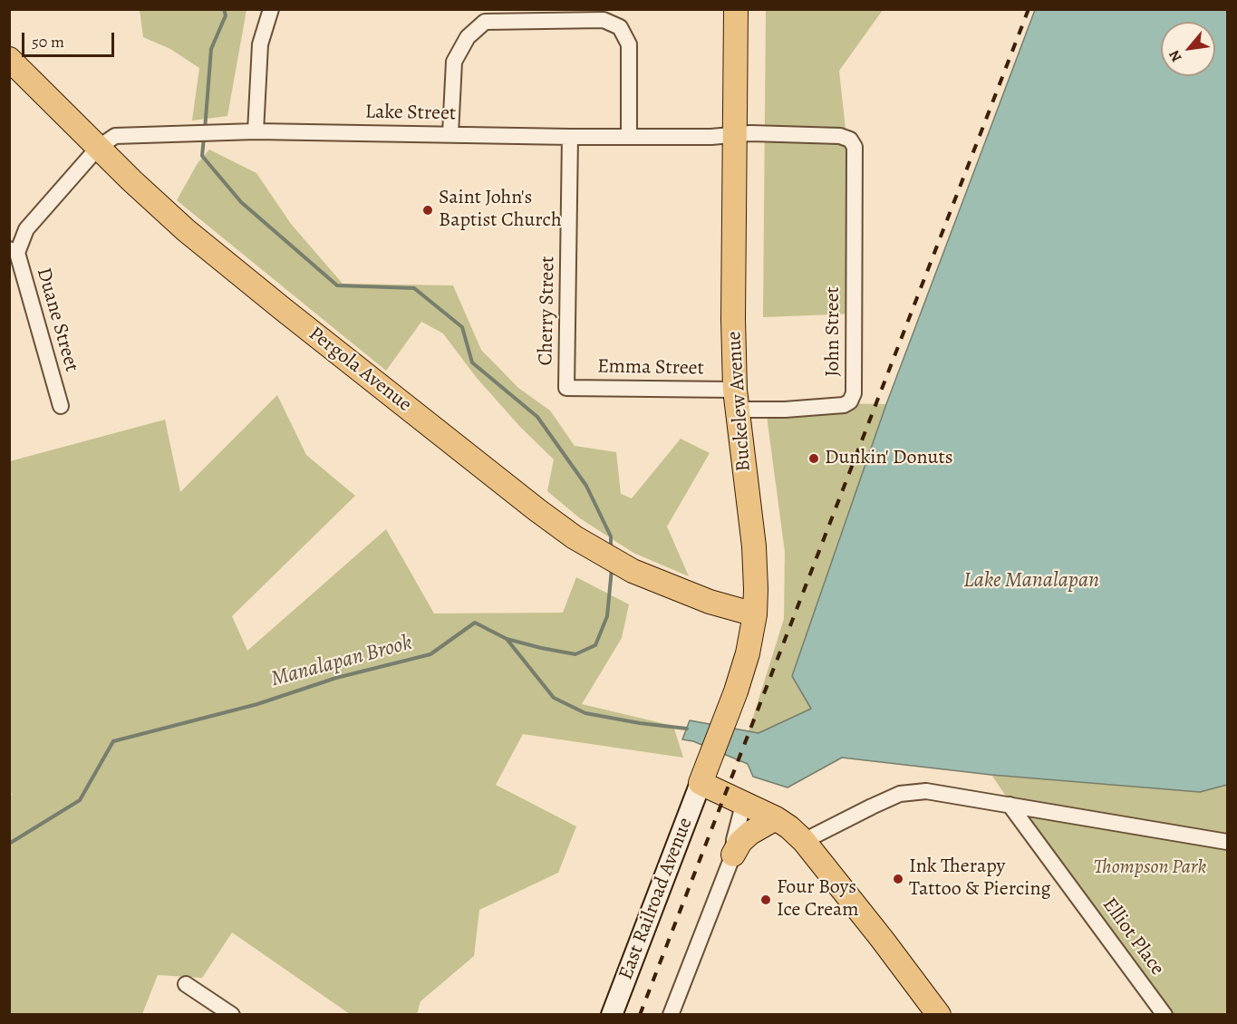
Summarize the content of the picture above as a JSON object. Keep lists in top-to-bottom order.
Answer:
{
  "streets": {
    "main road": ["Pergola Avenue", "Buckelew Avenue"],
    "street": [
      "Lake Street",
      "Cherry Street",
      "Duane Street",
      "John Street",
      "Emma Street",
      "East Railroad Avenue",
      "Elliot Place"
    ]
  },
  "crossings": [
    ["Lake Street", "Cherry Street"],
    ["Lake Street", "Duane Street"],
    ["Lake Street", "John Street"],
    ["Lake Street", "Pergola Avenue"],
    ["Lake Street", "Buckelew Avenue"],
    ["Cherry Street", "Emma Street"],
    ["John Street", "Emma Street"],
    ["John Street", "Buckelew Avenue"],
    ["Emma Street", "Buckelew Avenue"],
    ["Pergola Avenue", "Buckelew Avenue"],
    ["Buckelew Avenue", "East Railroad Avenue"]
  ],
  "water": ["Lake Manalapan", "Manalapan Brook"],
  "parks": ["Thompson Park"],
  "places": [
    "Saint John's Baptist Church",
    "Dunkin' Donuts",
    "Ink Therapy Tattoo & Piercing",
    "Four Boys Ice Cream"
  ],
  "scale_bar": "50 m",
  "north": "bottom left"
}
